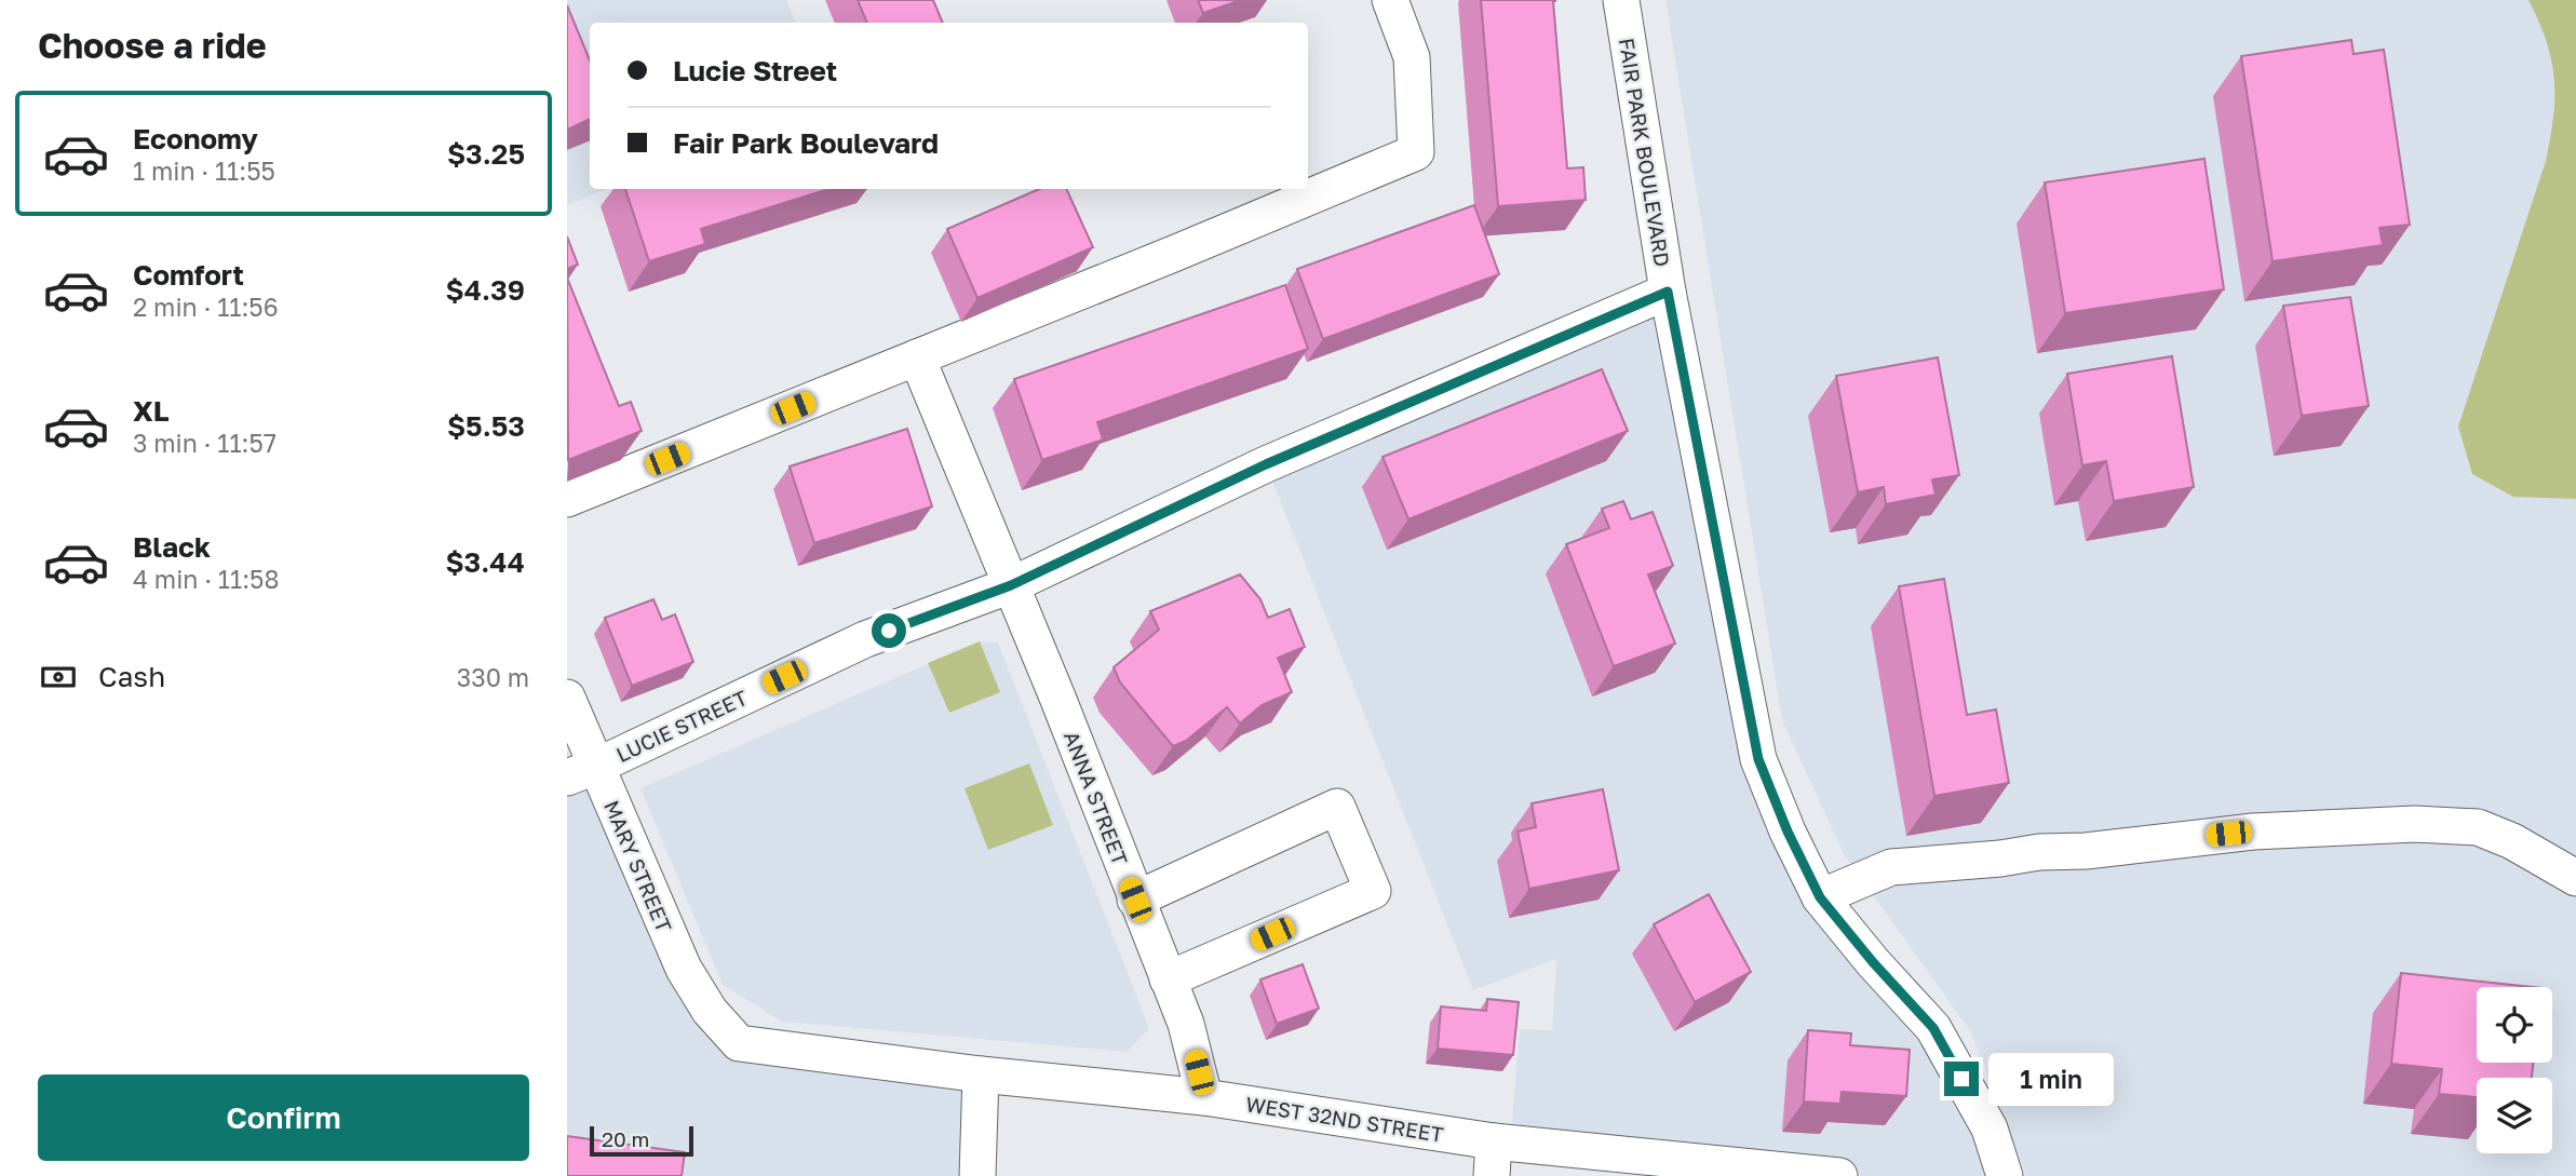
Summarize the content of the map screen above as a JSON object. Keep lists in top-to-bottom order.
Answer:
{
  "streets": {
    "street": [
      "FAIR PARK BOULEVARD",
      "LUCIE STREET",
      "ANNA STREET",
      "MARY STREET",
      "WEST 32ND STREET"
    ]
  },
  "crossings": [
    ["FAIR PARK BOULEVARD", "LUCIE STREET"],
    ["LUCIE STREET", "ANNA STREET"],
    ["LUCIE STREET", "MARY STREET"],
    ["ANNA STREET", "WEST 32ND STREET"],
    ["MARY STREET", "WEST 32ND STREET"]
  ],
  "scale_bar": "20 m",
  "page": {
    "heading": "Choose a ride",
    "banner": ["Lucie Street", "Fair Park Boulevard"],
    "list": [
      {
        "name": "Economy",
        "note": "1 min · 11:55",
        "value": "$3.25"
      },
      {
        "name": "Comfort",
        "note": "2 min · 11:56",
        "value": "$4.39"
      },
      {
        "name": "XL",
        "note": "3 min · 11:57",
        "value": "$5.53"
      },
      {
        "name": "Black",
        "note": "4 min · 11:58",
        "value": "$3.44"
      }
    ],
    "pay": ["Cash", "330 m"],
    "bubble": "1 min",
    "buttons": "Confirm",
    "scale": "20 m"
  }
}
